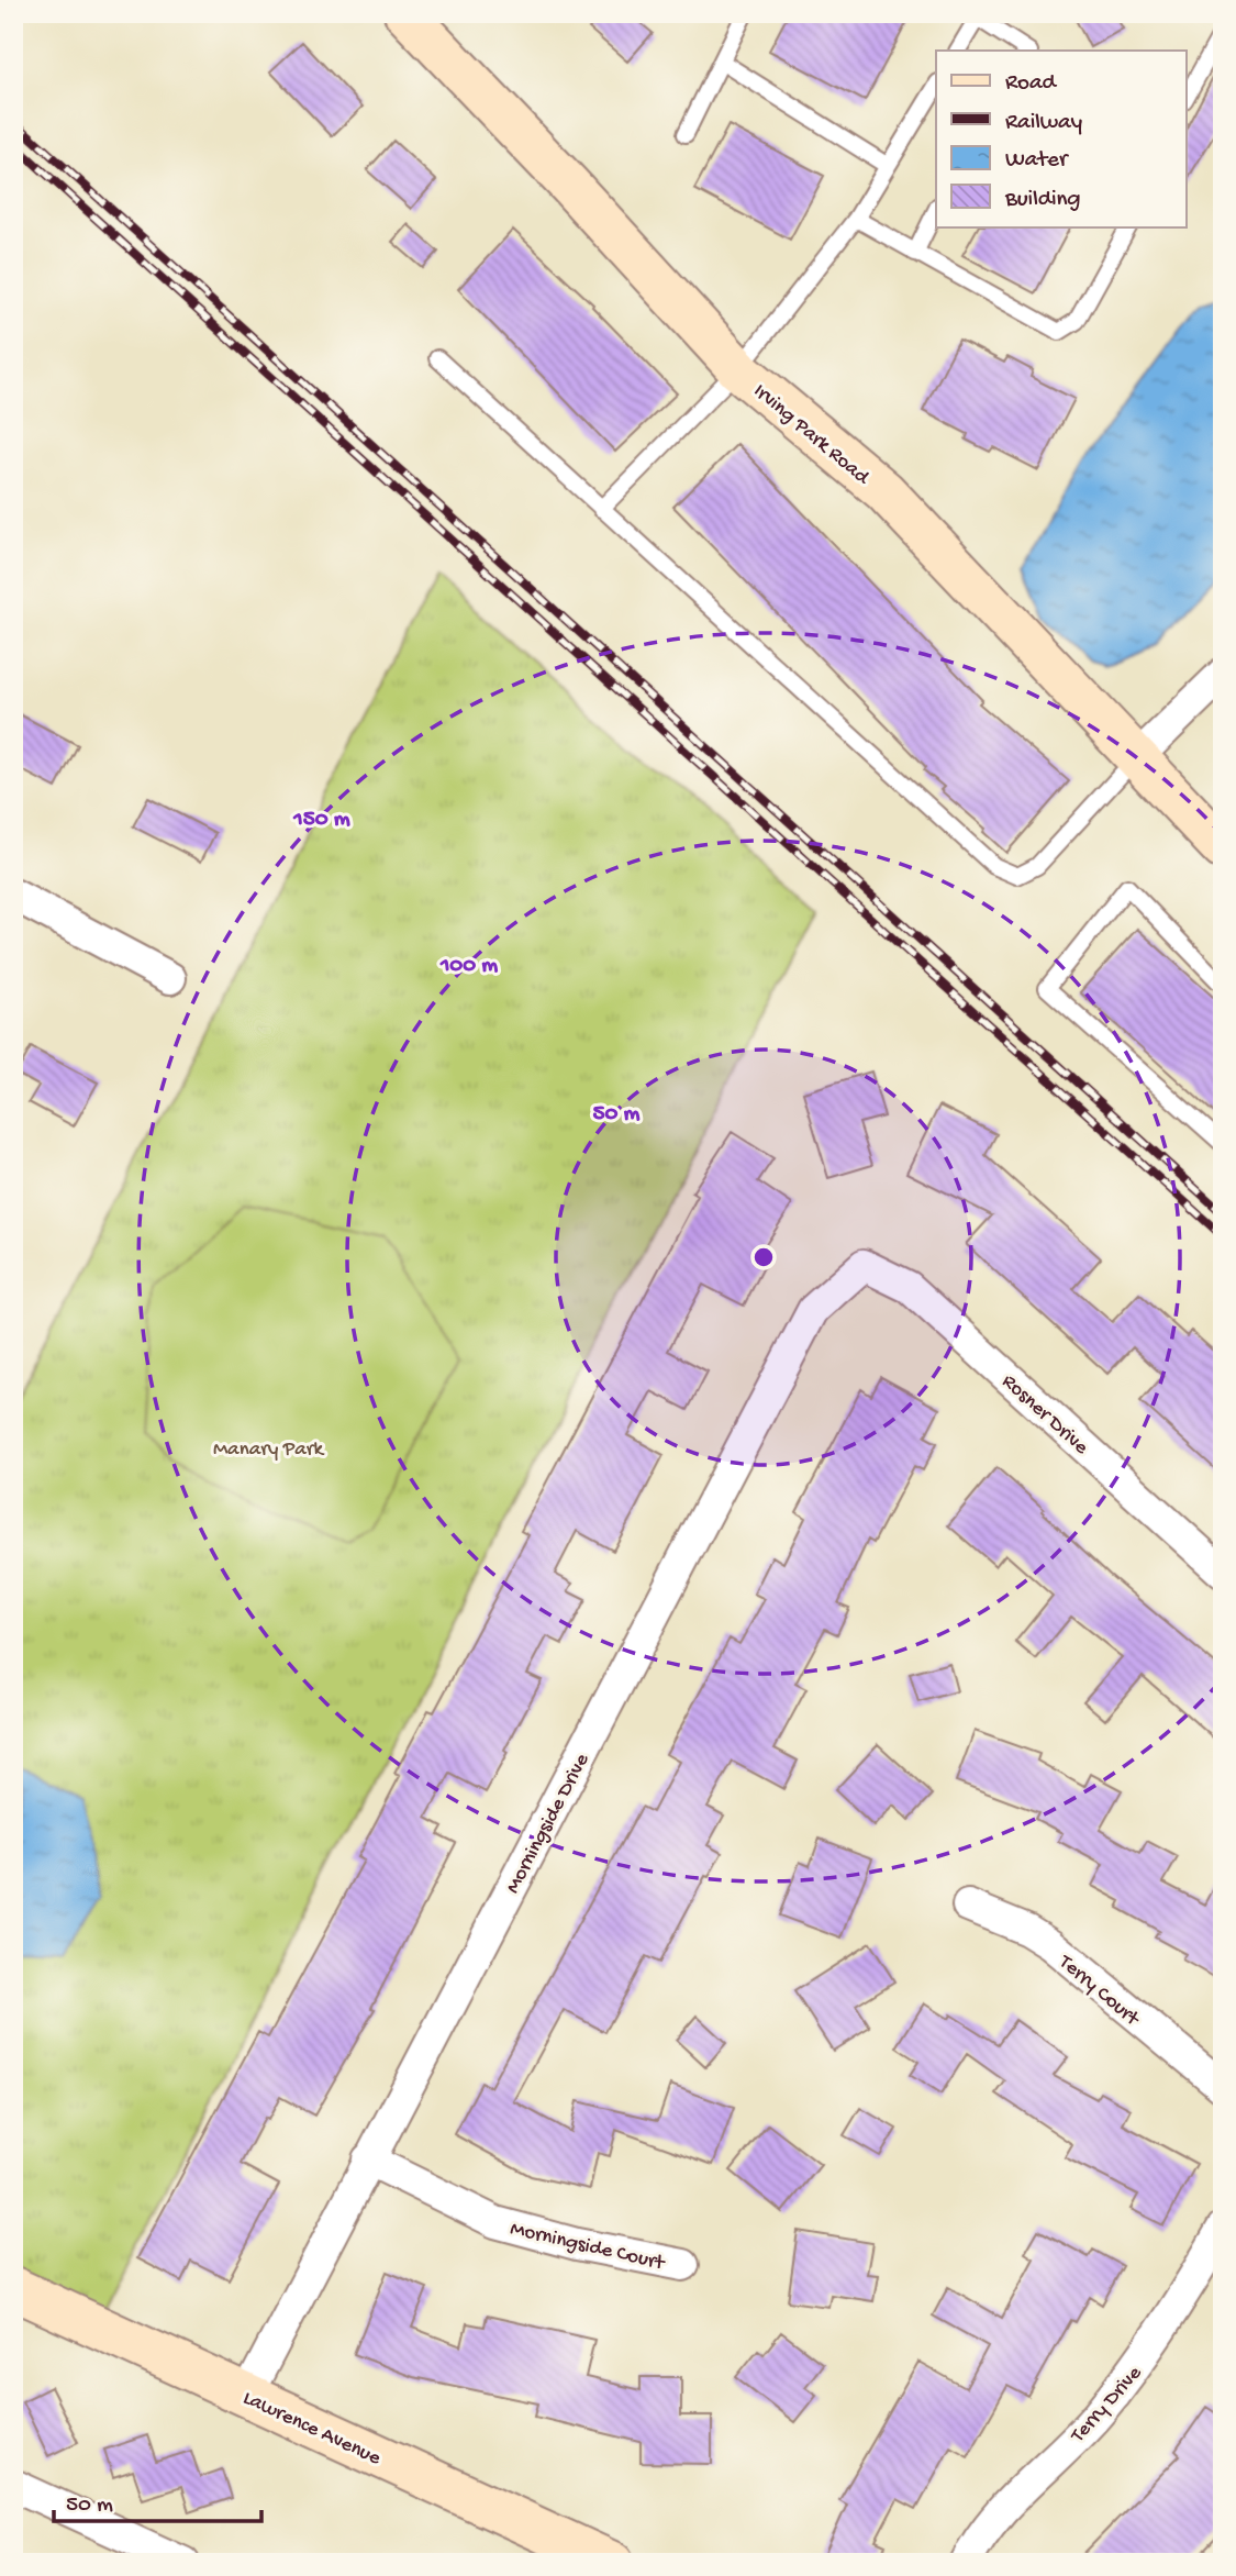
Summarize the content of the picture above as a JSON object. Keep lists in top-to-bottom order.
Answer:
{
  "streets": {
    "main road": ["Irving Park Road", "Lawrence Avenue"],
    "street": [
      "Rosner Drive",
      "Morningside Drive",
      "Terry Court",
      "Morningside Court",
      "Terry Drive"
    ]
  },
  "crossings": [
    ["Rosner Drive", "Morningside Drive"],
    ["Morningside Drive", "Morningside Court"],
    ["Morningside Drive", "Lawrence Avenue"]
  ],
  "parks": ["Manary Park"],
  "legend": [
    "Road",
    "Railway",
    "Water",
    "Building"
  ],
  "scale_bar": "50 m",
  "rings": ["150 m", "100 m", "50 m"]
}
